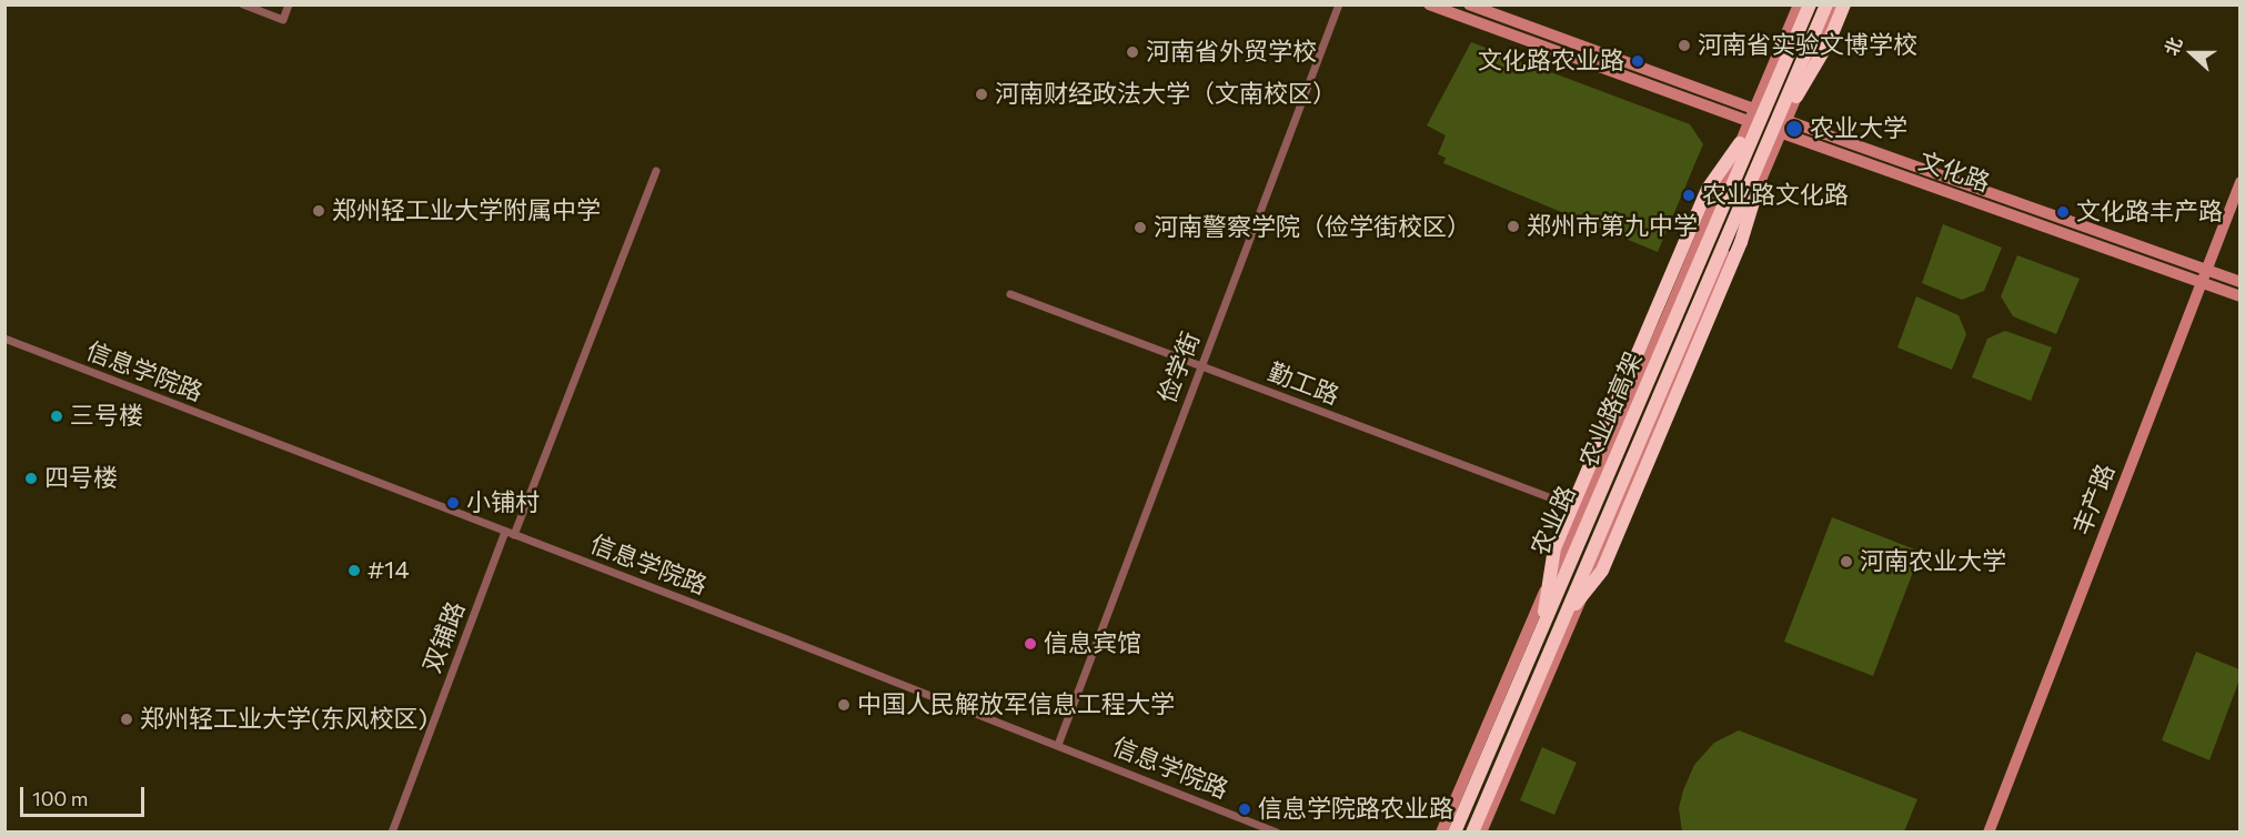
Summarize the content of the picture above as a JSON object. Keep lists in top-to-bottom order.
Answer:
{
  "streets": {
    "highway": ["农业路高架"],
    "street": [
      "文化路",
      "俭学街",
      "信息学院路",
      "勤工路",
      "丰产路",
      "农业路",
      "双铺路"
    ]
  },
  "crossings": [
    ["文化路", "丰产路"],
    ["文化路", "农业路"],
    ["俭学街", "信息学院路"],
    ["俭学街", "勤工路"],
    ["信息学院路", "双铺路"],
    ["勤工路", "农业路"]
  ],
  "places": [
    "河南省实验文博学校",
    "河南省外贸学校",
    "文化路农业路",
    "河南财经政法大学（文南校区）",
    "农业大学",
    "农业路文化路",
    "郑州轻工业大学附属中学",
    "文化路丰产路",
    "郑州市第九中学",
    "河南警察学院（俭学街校区）",
    "三号楼",
    "四号楼",
    "小铺村",
    "河南农业大学",
    "#14",
    "信息宾馆",
    "中国人民解放军信息工程大学",
    "郑州轻工业大学(东风校区)",
    "信息学院路农业路"
  ],
  "scale_bar": "100 m",
  "north": "left"
}
